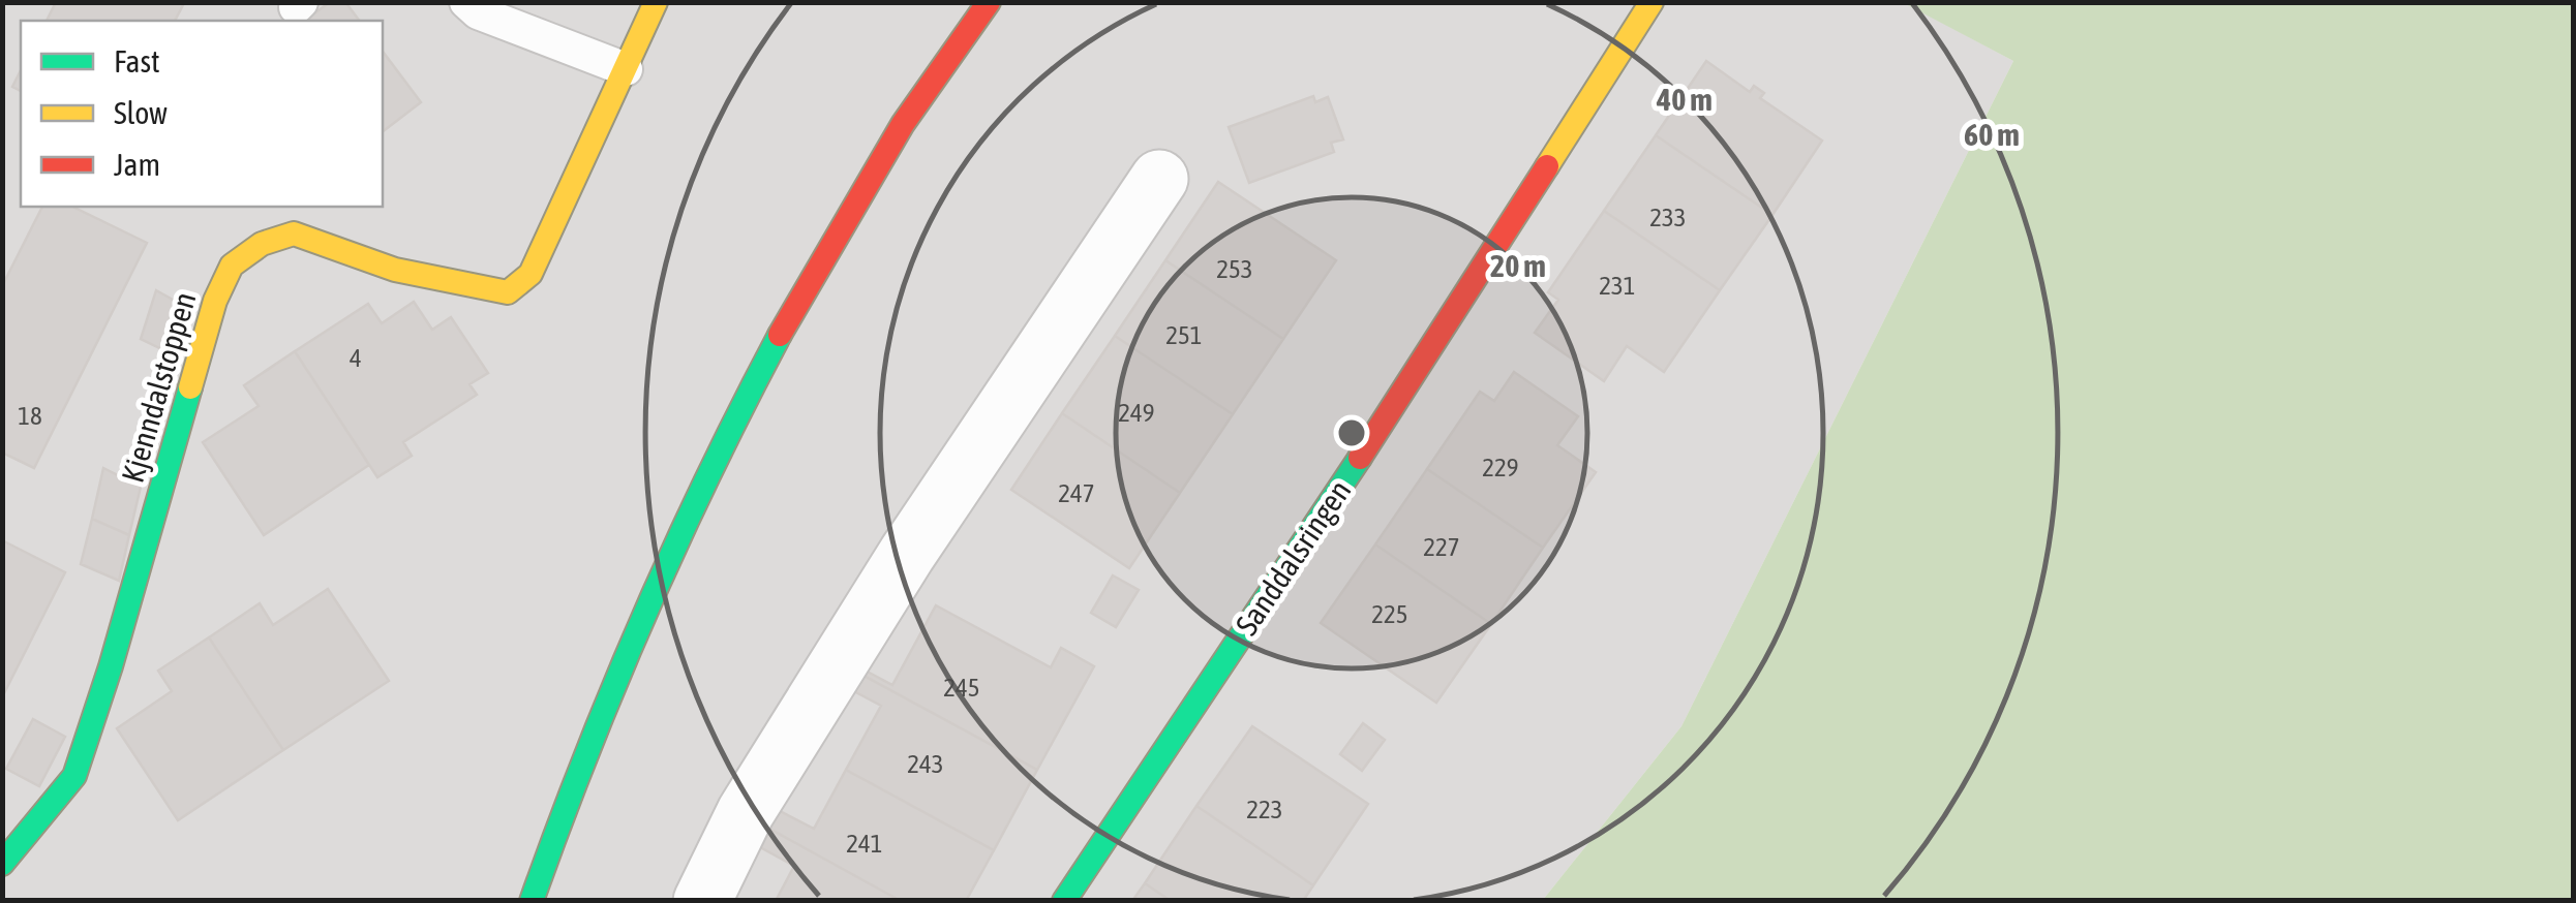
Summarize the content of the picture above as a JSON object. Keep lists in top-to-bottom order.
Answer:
{
  "streets": {
    "street": ["Kjenndalstoppen", "Sanddalsringen"]
  },
  "house_numbers": [
    "233",
    "253",
    "231",
    "251",
    "4",
    "249",
    "18",
    "229",
    "247",
    "227",
    "225",
    "245",
    "243",
    "223",
    "241"
  ],
  "legend": ["Fast", "Slow", "Jam"],
  "rings": ["40 m", "60 m", "20 m"]
}
